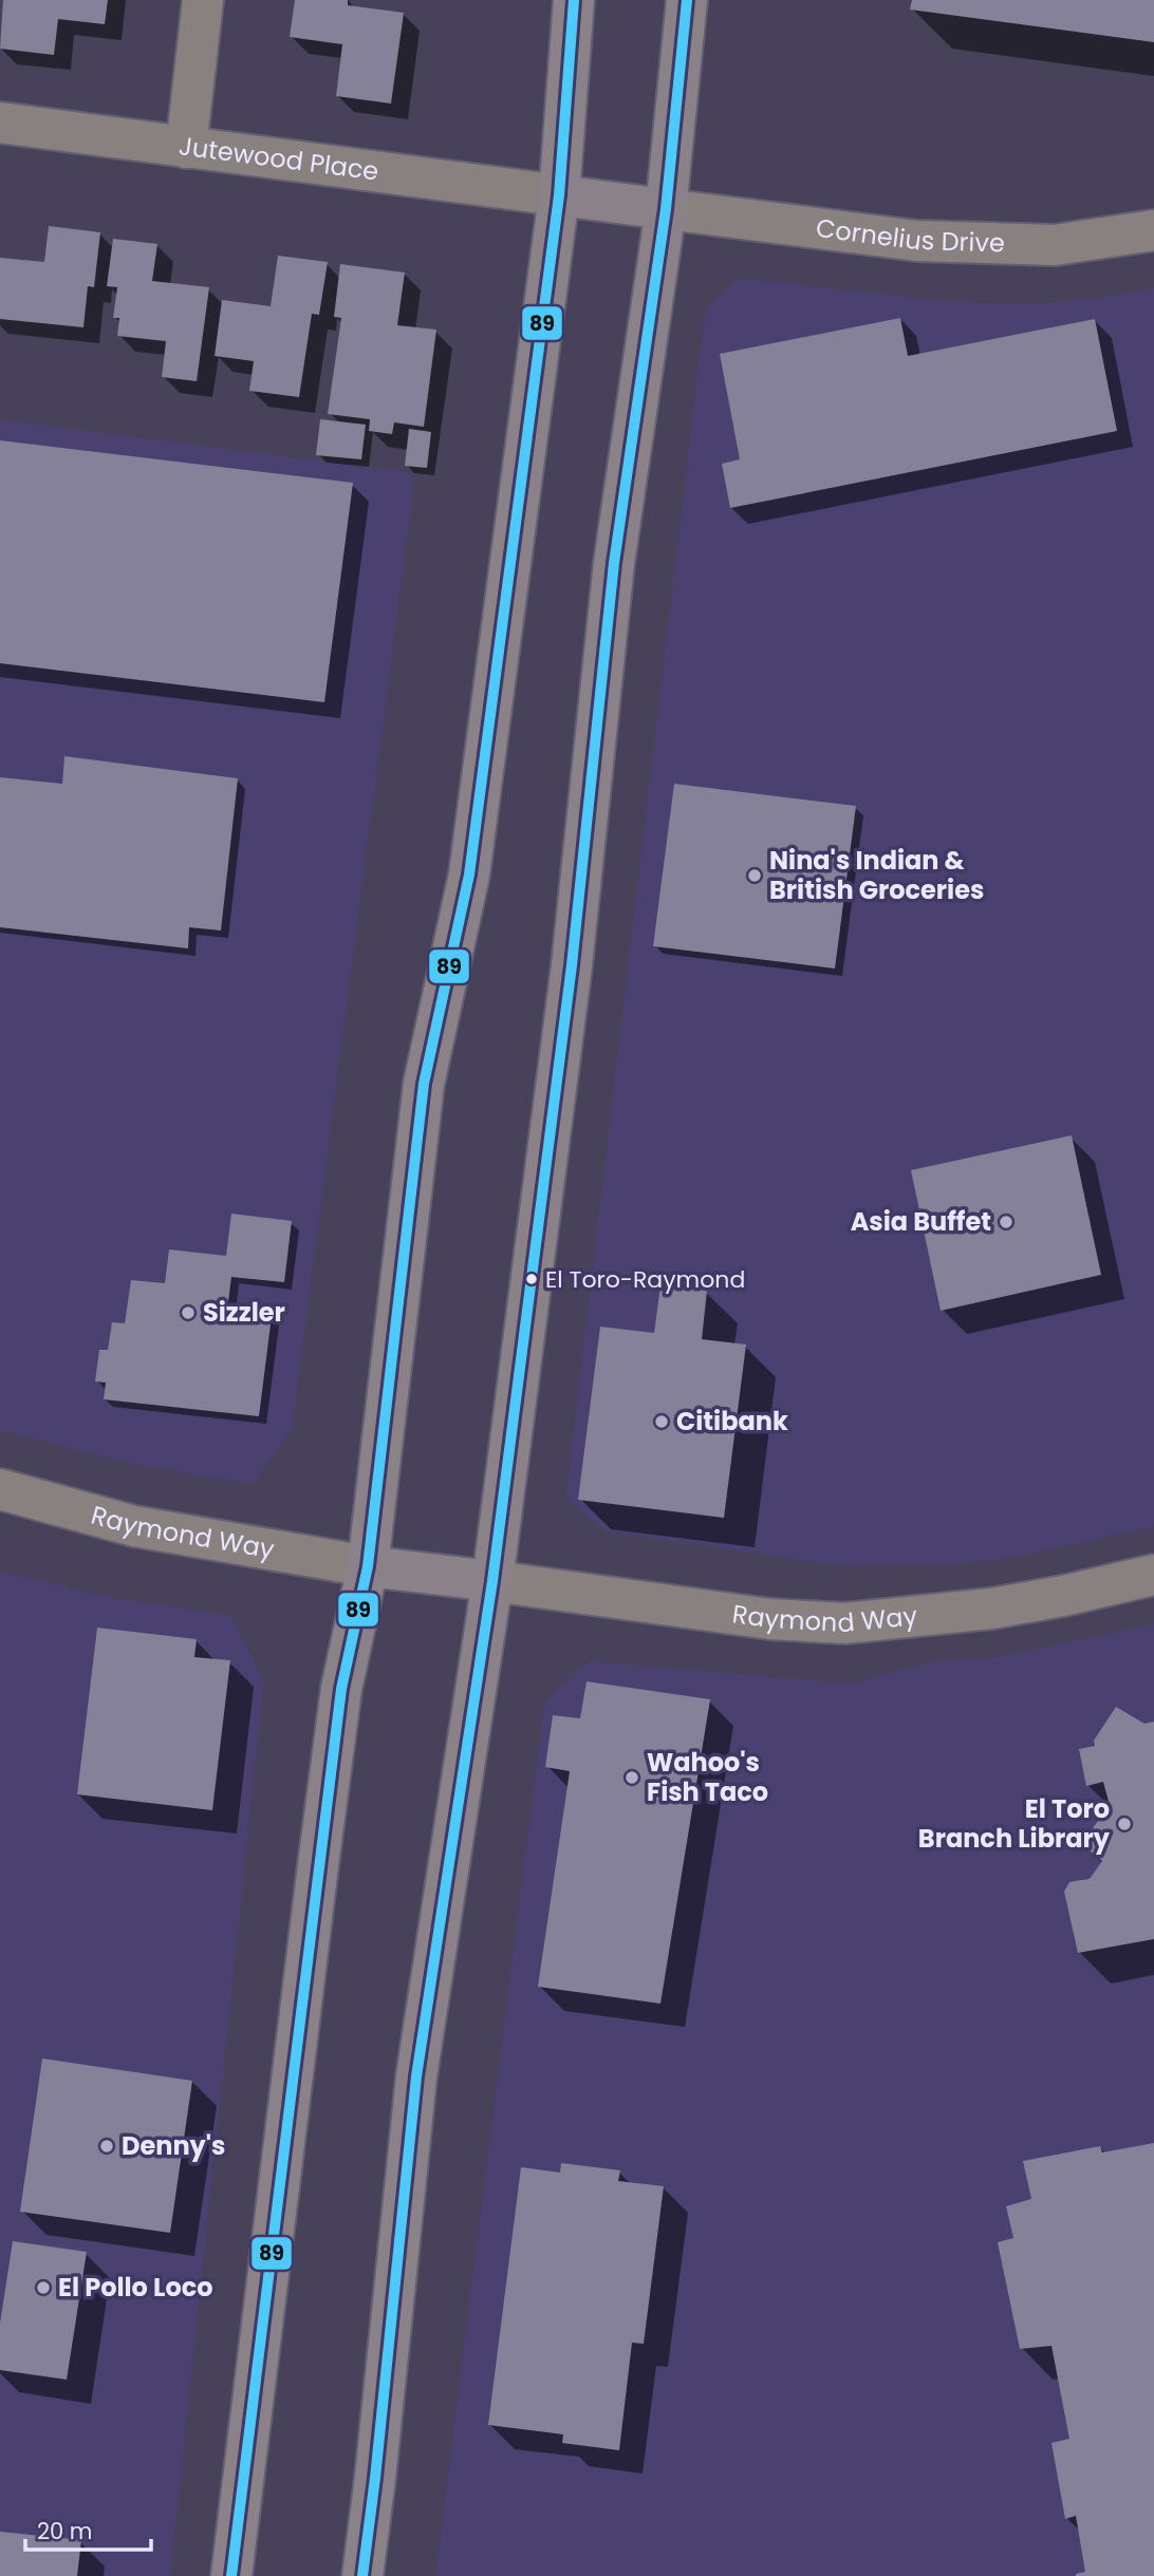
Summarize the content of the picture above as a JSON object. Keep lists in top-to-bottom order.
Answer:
{
  "streets": {
    "street": ["Jutewood Place", "Cornelius Drive", "Raymond Way"]
  },
  "places": [
    "Nina's Indian & British Groceries",
    "Asia Buffet",
    "El Toro-Raymond",
    "Sizzler",
    "Citibank",
    "Wahoo's Fish Taco",
    "El Toro Branch Library",
    "Denny's",
    "El Pollo Loco"
  ],
  "lines": ["transit line 89"],
  "scale_bar": "20 m"
}
